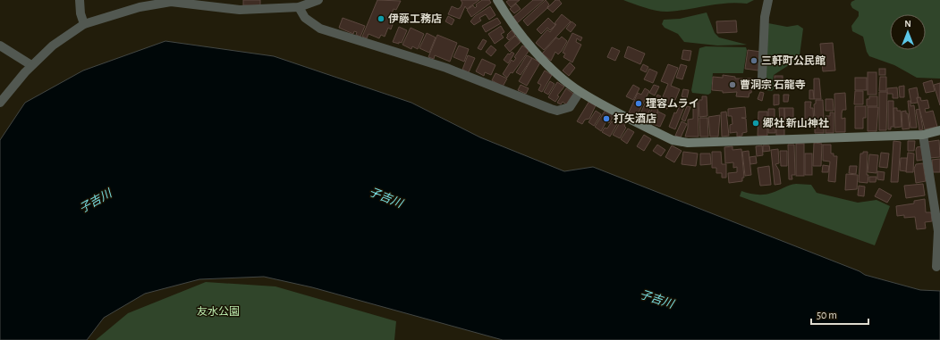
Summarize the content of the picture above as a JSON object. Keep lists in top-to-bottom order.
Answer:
{
  "water": ["子吉川"],
  "parks": ["友水公園"],
  "places": [
    "伊藤工務店",
    "三軒町公民館",
    "曹洞宗 石龍寺",
    "理容ムライ",
    "打矢酒店",
    "郷社 新山神社"
  ],
  "scale_bar": "50 m",
  "north": "top"
}
